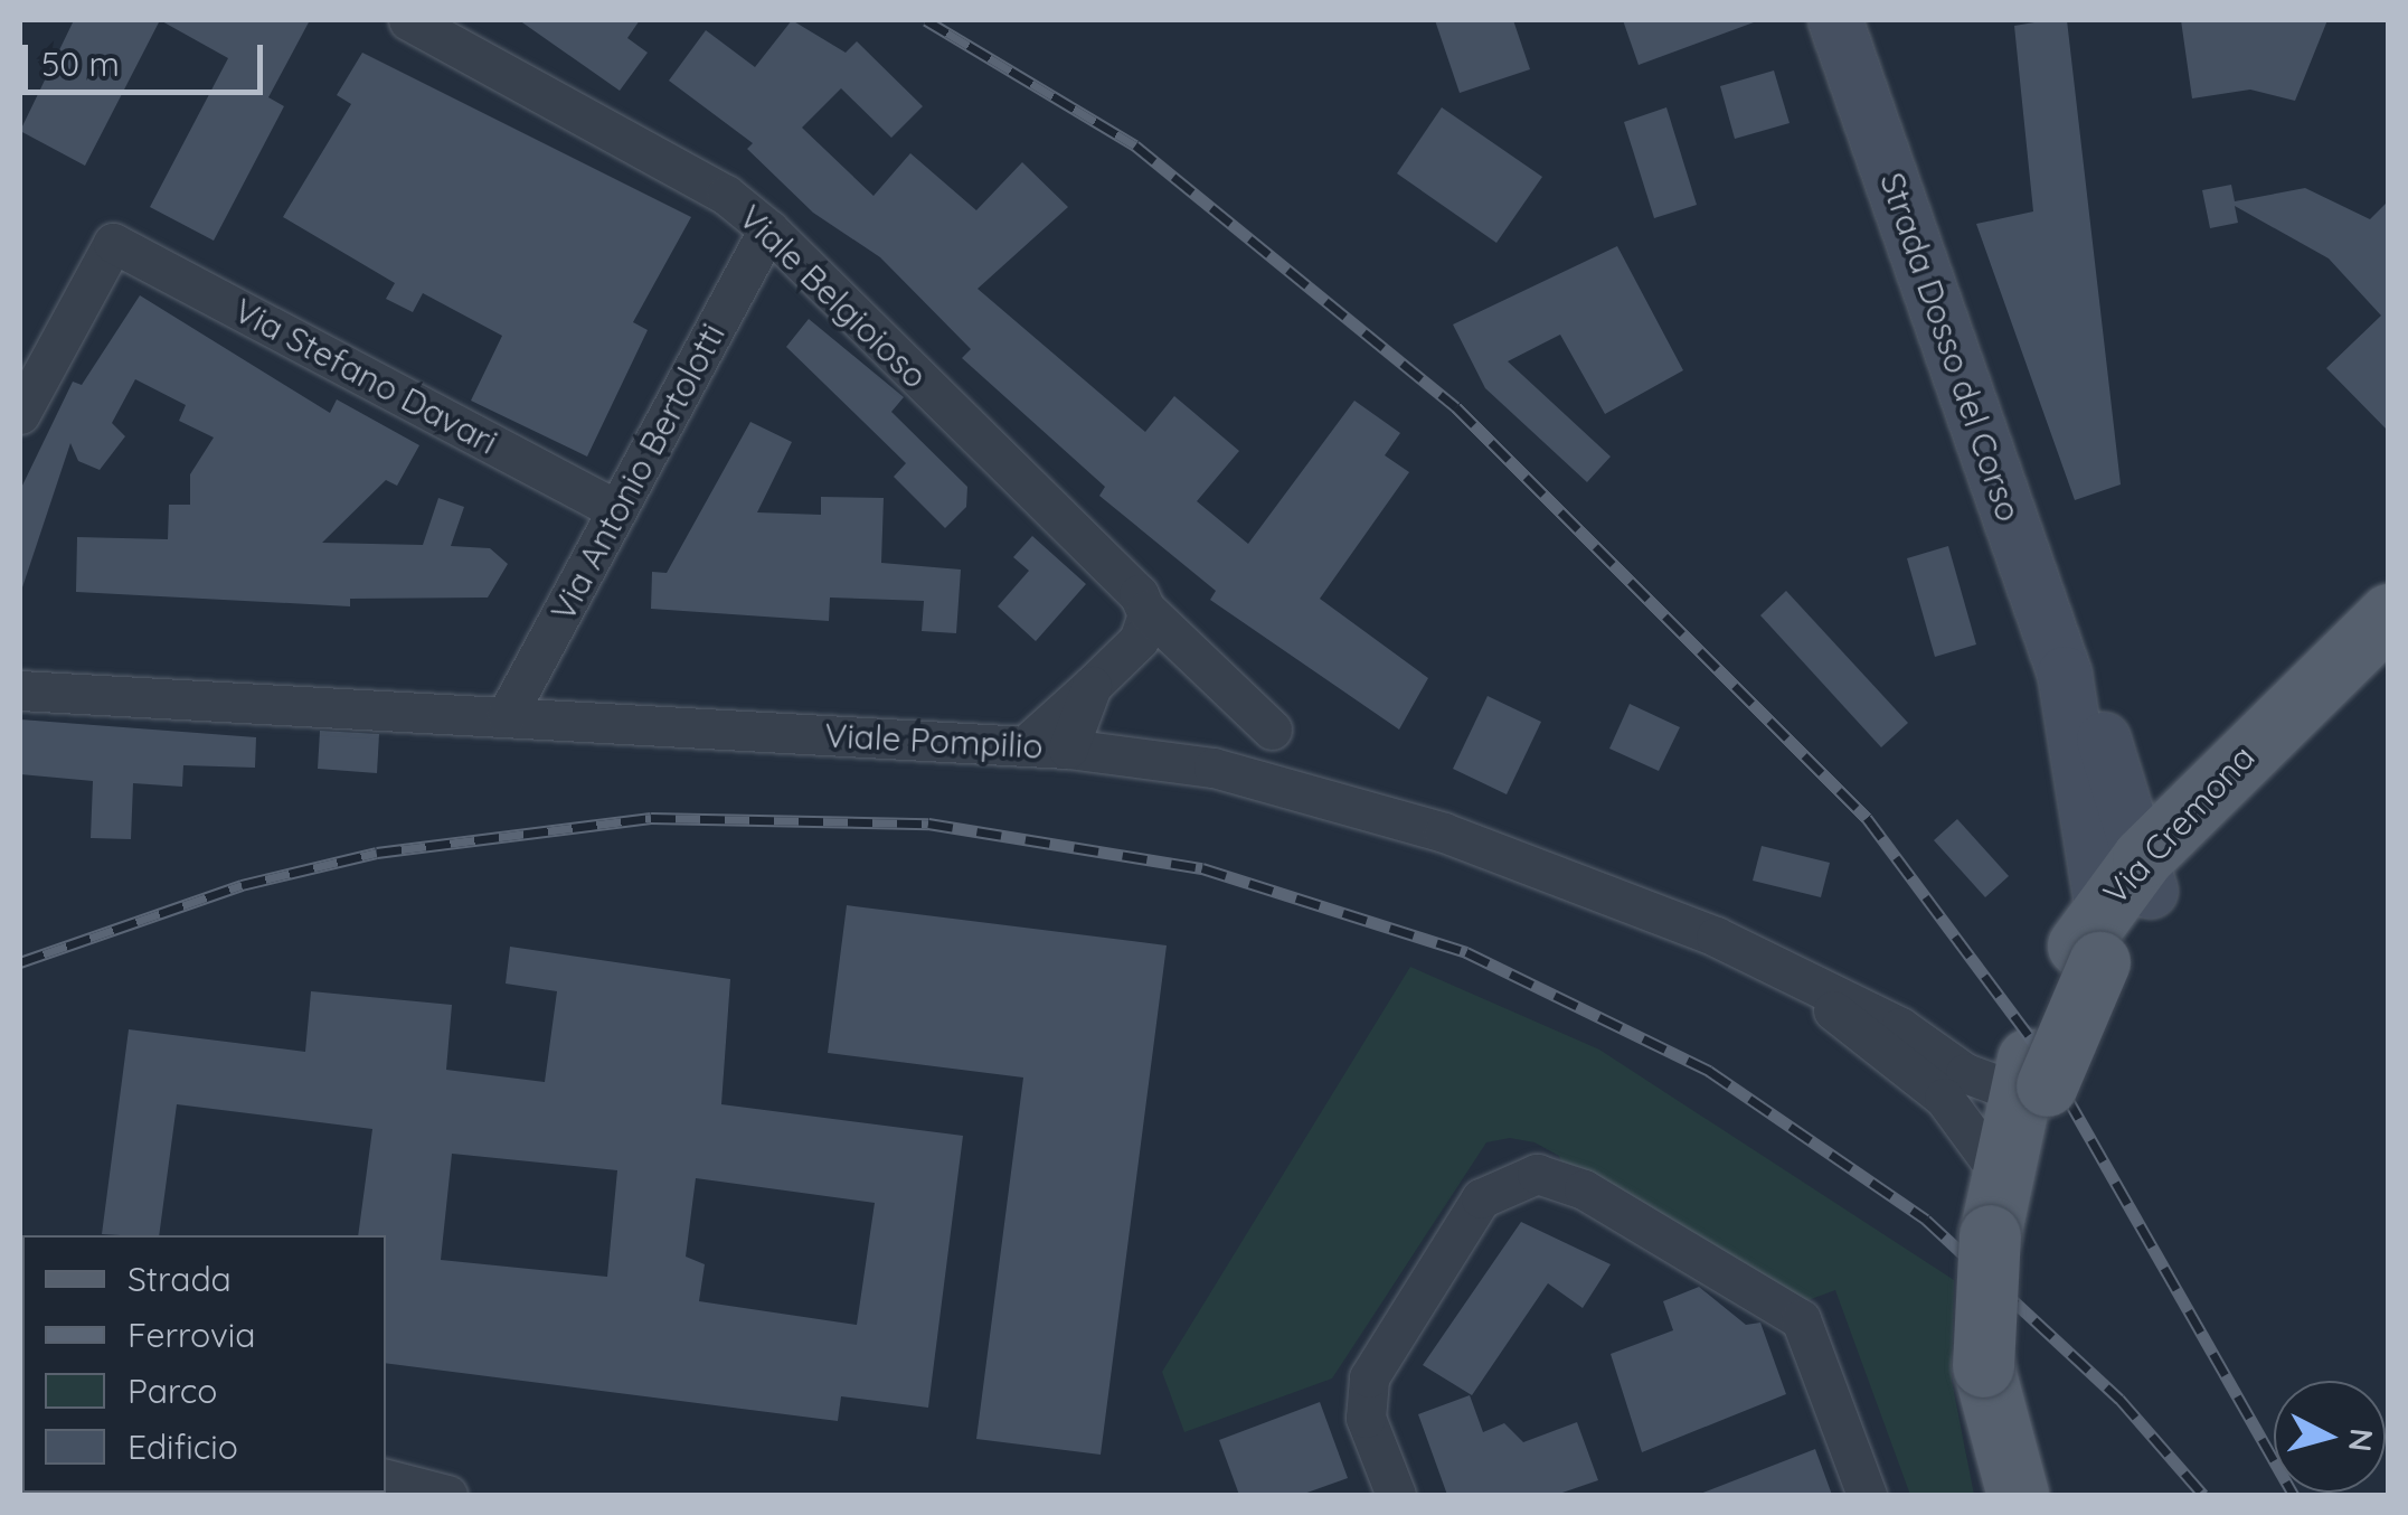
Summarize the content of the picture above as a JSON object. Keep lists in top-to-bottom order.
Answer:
{
  "streets": {
    "main road": ["Strada Dosso del Corso", "Via Cremona"],
    "street": [
      "Viale Belgioioso",
      "Via Stefano Davari",
      "Via Antonio Bertolotti",
      "Viale Pompilio"
    ]
  },
  "crossings": [
    ["Viale Belgioioso", "Via Antonio Bertolotti"],
    ["Strada Dosso del Corso", "Via Cremona"],
    ["Via Stefano Davari", "Via Antonio Bertolotti"],
    ["Via Antonio Bertolotti", "Viale Pompilio"],
    ["Viale Pompilio", "Via Cremona"]
  ],
  "legend": [
    "Strada",
    "Ferrovia",
    "Parco",
    "Edificio"
  ],
  "scale_bar": "50 m",
  "north": "right"
}
